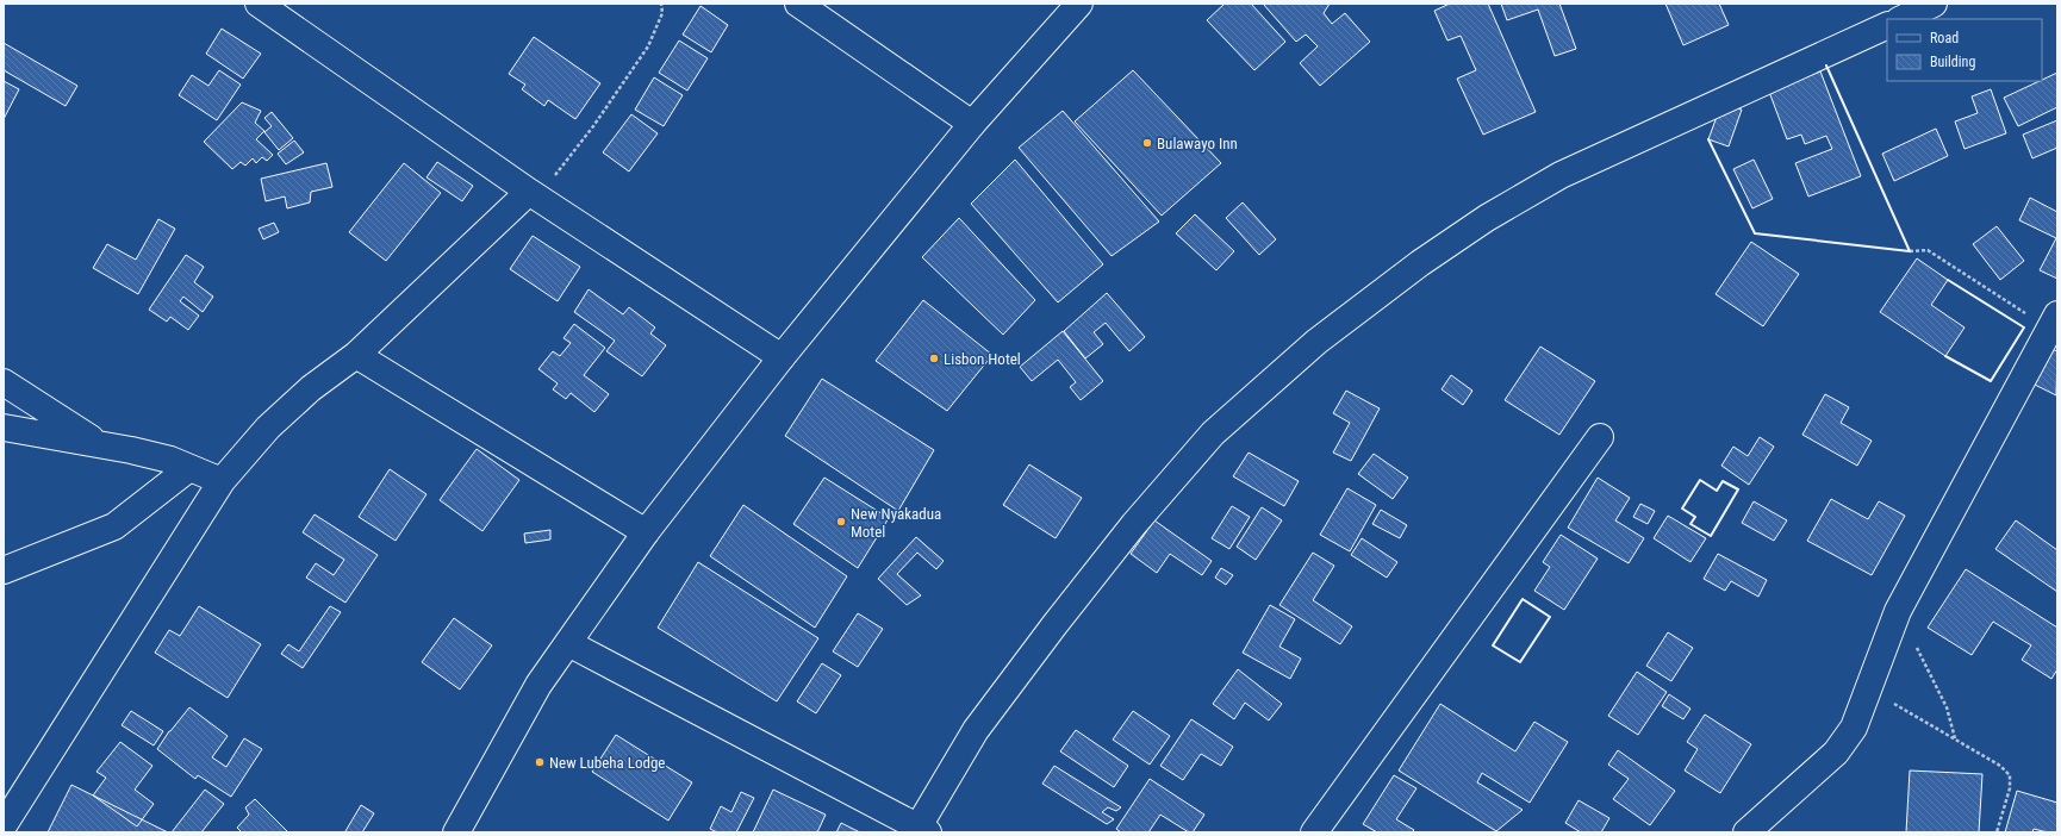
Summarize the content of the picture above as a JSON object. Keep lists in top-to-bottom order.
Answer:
{
  "places": [
    "Bulawayo Inn",
    "Lisbon Hotel",
    "New Nyakadua Motel",
    "New Lubeha Lodge"
  ],
  "legend": ["Road", "Building"]
}
